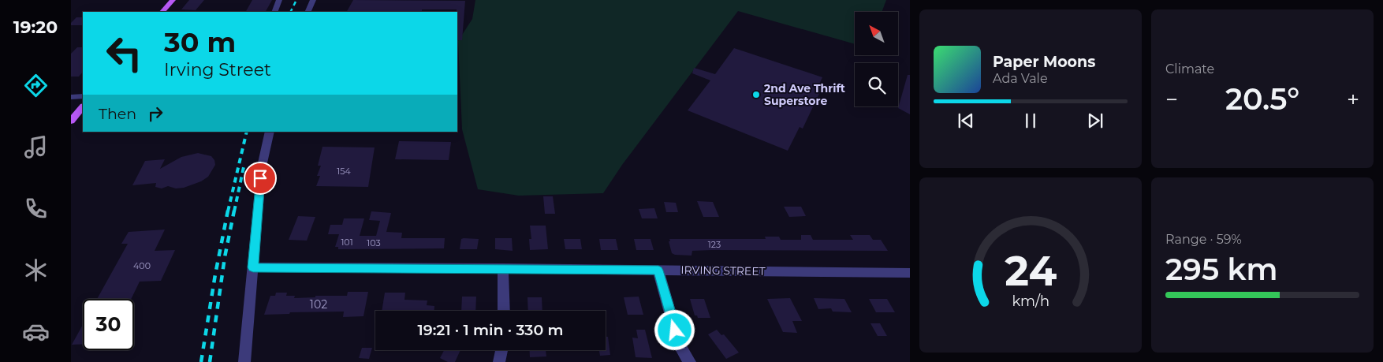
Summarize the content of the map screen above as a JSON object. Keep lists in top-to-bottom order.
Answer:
{
  "streets": {
    "street": ["IRVING STREET"]
  },
  "places": ["2nd Ave Thrift Superstore"],
  "house_numbers": [
    "154",
    "101",
    "103",
    "123",
    "400",
    "102"
  ],
  "north": "top left",
  "page": {
    "tabs": "19:20",
    "tile": [
      "Climate",
      ["Range · 59%", "295 km"]
    ],
    "turn": ["30 m", "Irving Street"],
    "song": ["Paper Moons", "Ada Vale"],
    "heat": ["−", "20.5°", "+"],
    "then": "Then",
    "limit": "30",
    "trip": "19:21 · 1 min · 330 m",
    "gauge": ["24", "km/h"]
  }
}
